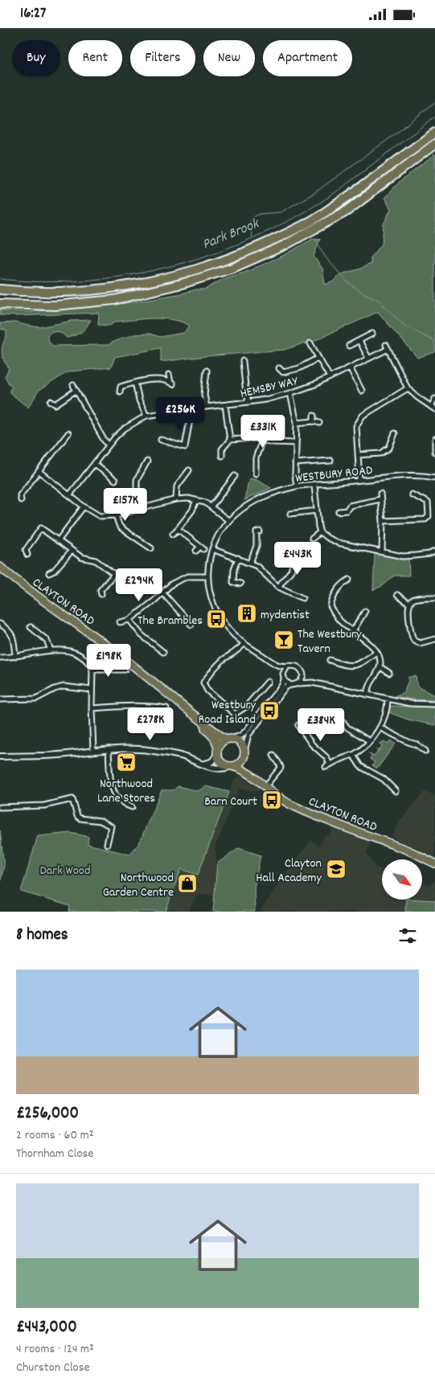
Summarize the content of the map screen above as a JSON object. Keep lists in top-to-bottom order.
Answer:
{
  "streets": {
    "main road": ["CLAYTON ROAD"],
    "street": ["HEMSBY WAY", "WESTBURY ROAD"]
  },
  "water": ["Park Brook"],
  "parks": ["Dark Wood"],
  "places": {
    "building": ["mydentist"],
    "bus stop": ["The Brambles", "Westbury Road Island", "Barn Court"],
    "bar": ["The Westbury Tavern"],
    "supermarket": ["Northwood Lane Stores"],
    "school or university": ["Clayton Hall Academy"],
    "shop": ["Northwood Garden Centre"]
  },
  "north": "bottom right",
  "page": {
    "status": "16:27",
    "chip": [
      "Buy",
      "Rent",
      "Filters",
      "New",
      "Apartment"
    ],
    "price": [
      "£256K",
      "£331K",
      "£157K",
      "£443K",
      "£294K",
      "£198K",
      "£278K",
      "£384K"
    ],
    "heading": "8 homes",
    "list": [
      {
        "name": "£256,000",
        "note": "2 rooms · 60 m² · Thornham Close"
      },
      {
        "name": "£443,000",
        "note": "4 rooms · 124 m² · Churston Close"
      }
    ]
  }
}
